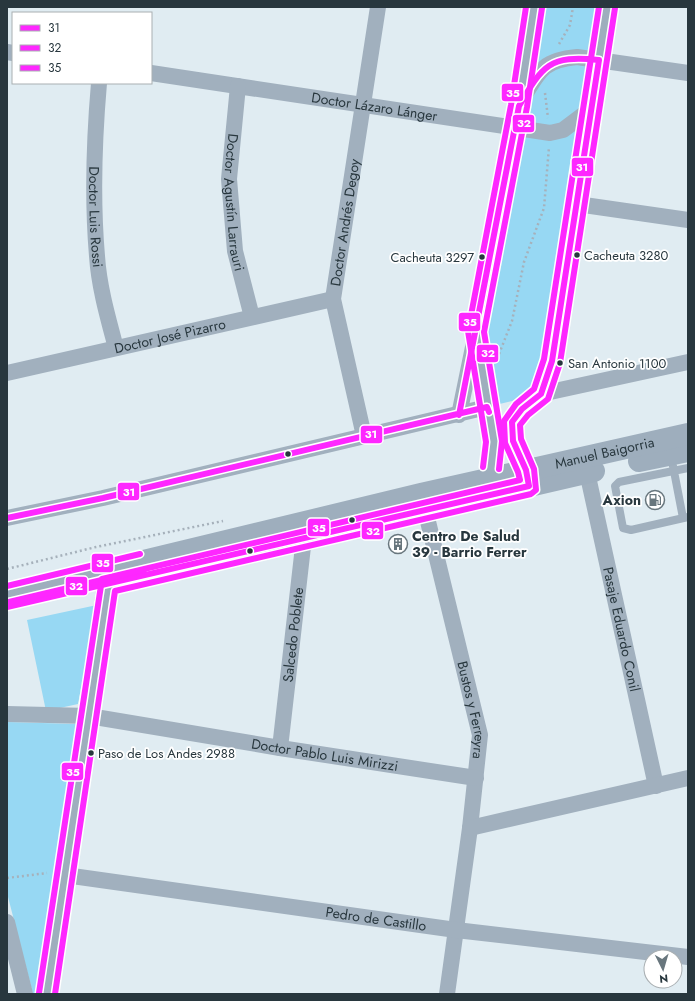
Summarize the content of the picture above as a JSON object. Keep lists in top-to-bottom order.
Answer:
{
  "streets": {
    "main road": ["Manuel Baigorria"],
    "street": [
      "Doctor Lázaro Lánger",
      "Doctor Agustín Larrauri",
      "Doctor Luis Rossi",
      "Doctor Andrés Degoy",
      "Doctor José Pizarro",
      "Pasaje Eduardo Conil",
      "Salcedo Poblete",
      "Bustos y Ferreyra",
      "Doctor Pablo Luis Mirizzi",
      "Pedro de Castillo"
    ]
  },
  "crossings": [
    ["Doctor Lázaro Lánger", "Doctor Agustín Larrauri"],
    ["Doctor Lázaro Lánger", "Doctor Andrés Degoy"],
    ["Doctor Agustín Larrauri", "Doctor José Pizarro"],
    ["Doctor Luis Rossi", "Doctor José Pizarro"],
    ["Doctor Andrés Degoy", "Doctor José Pizarro"],
    ["Manuel Baigorria", "Pasaje Eduardo Conil"],
    ["Manuel Baigorria", "Salcedo Poblete"],
    ["Manuel Baigorria", "Bustos y Ferreyra"],
    ["Salcedo Poblete", "Doctor Pablo Luis Mirizzi"],
    ["Bustos y Ferreyra", "Doctor Pablo Luis Mirizzi"],
    ["Bustos y Ferreyra", "Pedro de Castillo"]
  ],
  "places": {
    "other": [
      "Cacheuta 3280",
      "Cacheuta 3297",
      "San Antonio 1100",
      "Paso de Los Andes 2988"
    ],
    "fuel station": ["Axion"],
    "building": ["Centro De Salud 39 - Barrio Ferrer"]
  },
  "lines": ["transit line 35", "transit line 32", "transit line 31"],
  "legend": ["31", "32", "35"],
  "north": "bottom"
}
